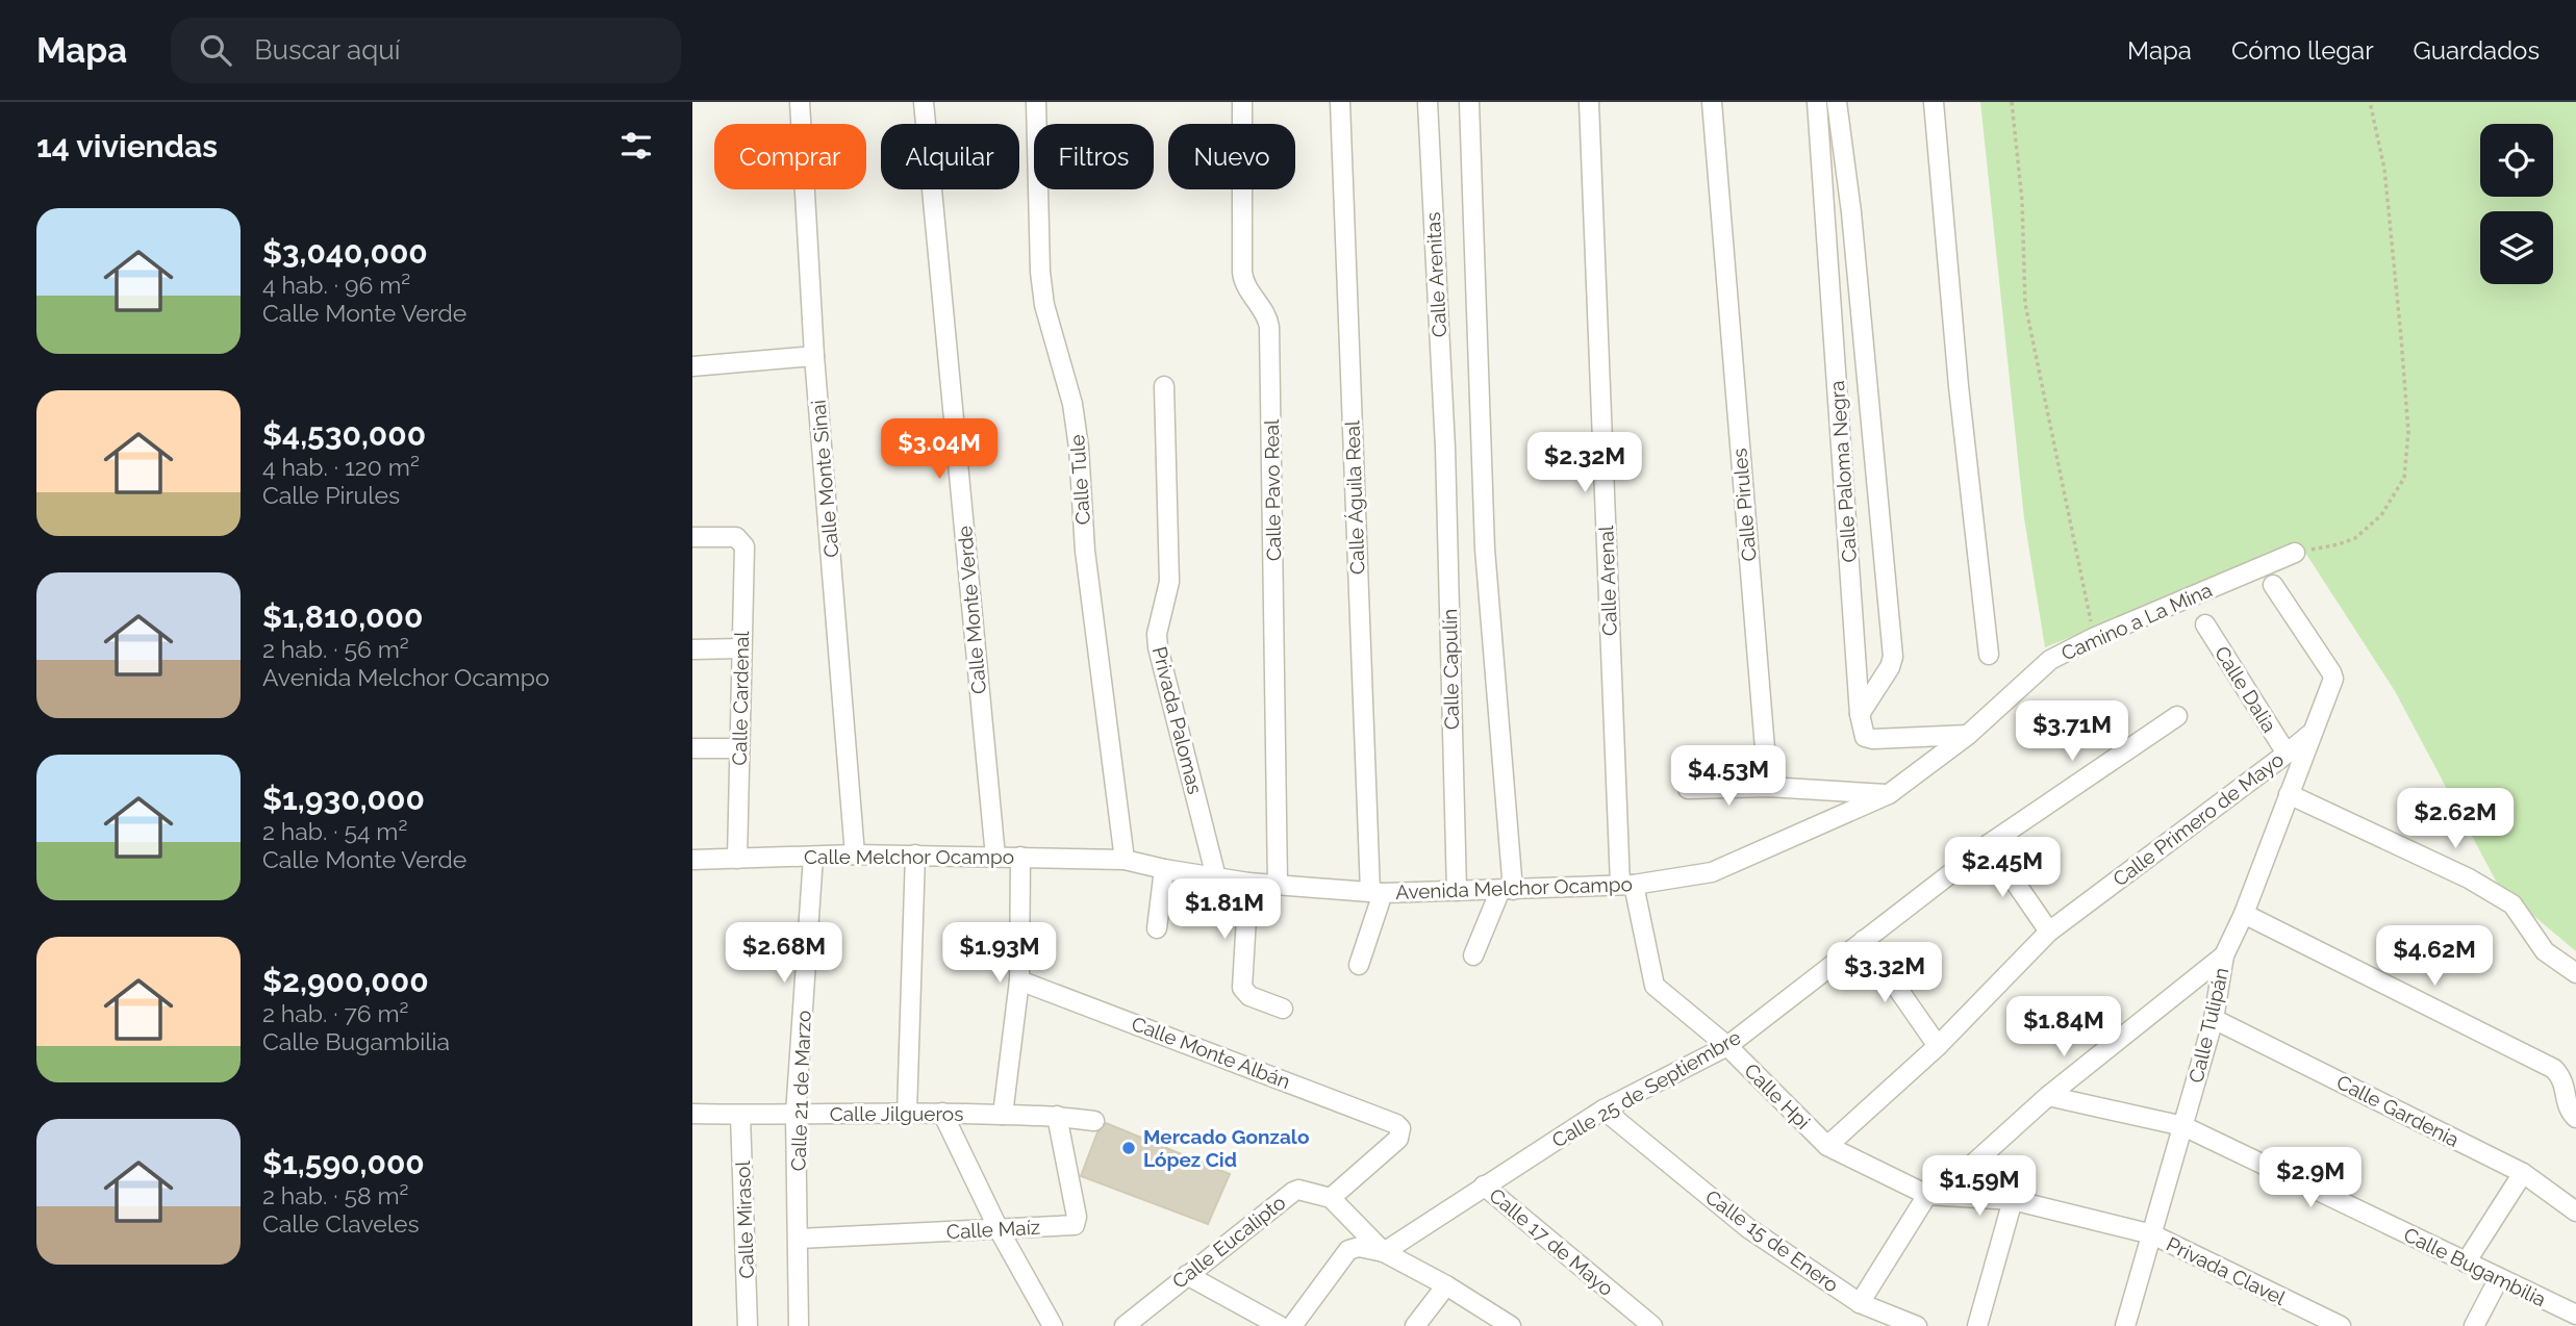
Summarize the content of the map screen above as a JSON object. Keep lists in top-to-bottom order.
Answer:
{
  "streets": {
    "street": [
      "Calle Arenitas",
      "Calle Paloma Negra",
      "Calle Monte Sinai",
      "Calle Tule",
      "Calle Pavo Real",
      "Calle Águila Real",
      "Calle Pirules",
      "Calle Arenal",
      "Calle Monte Verde",
      "Camino a La Mina",
      "Calle Capulín",
      "Calle Dalia",
      "Calle Cardenal",
      "Privada Palomas",
      "Calle Primero de Mayo",
      "Calle Melchor Ocampo",
      "Avenida Melchor Ocampo",
      "Calle Tulipán",
      "Calle Monte Albán",
      "Calle 25 de Septiembre",
      "Calle 21 de Marzo",
      "Calle Hpi",
      "Calle Gardenia",
      "Calle Jilgueros",
      "Calle Mirasol",
      "Calle Maíz",
      "Calle 15 de Enero",
      "Calle Eucalipto",
      "Calle 17 de Mayo",
      "Calle Bugambilia",
      "Privada Clavel"
    ]
  },
  "crossings": [
    ["Calle Arenitas", "Calle Capulín"],
    ["Calle Monte Sinai", "Calle Melchor Ocampo"],
    ["Calle Tule", "Calle Melchor Ocampo"],
    ["Calle Tule", "Avenida Melchor Ocampo"],
    ["Calle Pavo Real", "Avenida Melchor Ocampo"],
    ["Calle Águila Real", "Avenida Melchor Ocampo"],
    ["Calle Arenal", "Avenida Melchor Ocampo"],
    ["Calle Arenal", "Calle 25 de Septiembre"],
    ["Calle Arenal", "Calle Hpi"],
    ["Calle Monte Verde", "Calle Melchor Ocampo"],
    ["Camino a La Mina", "Avenida Melchor Ocampo"],
    ["Calle Capulín", "Avenida Melchor Ocampo"],
    ["Calle Dalia", "Calle Primero de Mayo"],
    ["Calle Cardenal", "Calle Melchor Ocampo"],
    ["Privada Palomas", "Avenida Melchor Ocampo"],
    ["Calle Primero de Mayo", "Calle Tulipán"],
    ["Calle Primero de Mayo", "Calle Hpi"],
    ["Calle Melchor Ocampo", "Avenida Melchor Ocampo"],
    ["Calle Melchor Ocampo", "Calle 21 de Marzo"],
    ["Calle Tulipán", "Calle Gardenia"],
    ["Calle Tulipán", "Calle Bugambilia"],
    ["Calle Tulipán", "Privada Clavel"],
    ["Calle Monte Albán", "Calle Eucalipto"],
    ["Calle 25 de Septiembre", "Calle Hpi"],
    ["Calle 25 de Septiembre", "Calle 15 de Enero"],
    ["Calle 25 de Septiembre", "Calle 17 de Mayo"],
    ["Calle 21 de Marzo", "Calle Jilgueros"],
    ["Calle 21 de Marzo", "Calle Maíz"],
    ["Calle Hpi", "Privada Clavel"],
    ["Calle Jilgueros", "Calle Mirasol"],
    ["Calle Jilgueros", "Calle Maíz"]
  ],
  "places": ["Mercado Gonzalo López Cid"],
  "page": {
    "header": "Mapa",
    "search": "Buscar aquí",
    "nav": ["Mapa", "Cómo llegar", "Guardados"],
    "heading": "14 viviendas",
    "chip": [
      "Comprar",
      "Alquilar",
      "Filtros",
      "Nuevo"
    ],
    "list": [
      {
        "name": "$3,040,000",
        "note": "4 hab. · 96 m² · Calle Monte Verde"
      },
      {
        "name": "$4,530,000",
        "note": "4 hab. · 120 m² · Calle Pirules"
      },
      {
        "name": "$1,810,000",
        "note": "2 hab. · 56 m² · Avenida Melchor Ocampo"
      },
      {
        "name": "$1,930,000",
        "note": "2 hab. · 54 m² · Calle Monte Verde"
      },
      {
        "name": "$2,900,000",
        "note": "2 hab. · 76 m² · Calle Bugambilia"
      },
      {
        "name": "$1,590,000",
        "note": "2 hab. · 58 m² · Calle Claveles"
      }
    ],
    "price": [
      "$3.04M",
      "$2.32M",
      "$3.71M",
      "$4.53M",
      "$2.62M",
      "$2.45M",
      "$1.81M",
      "$2.68M",
      "$1.93M",
      "$4.62M",
      "$3.32M",
      "$1.84M",
      "$2.9M",
      "$1.59M"
    ]
  }
}
